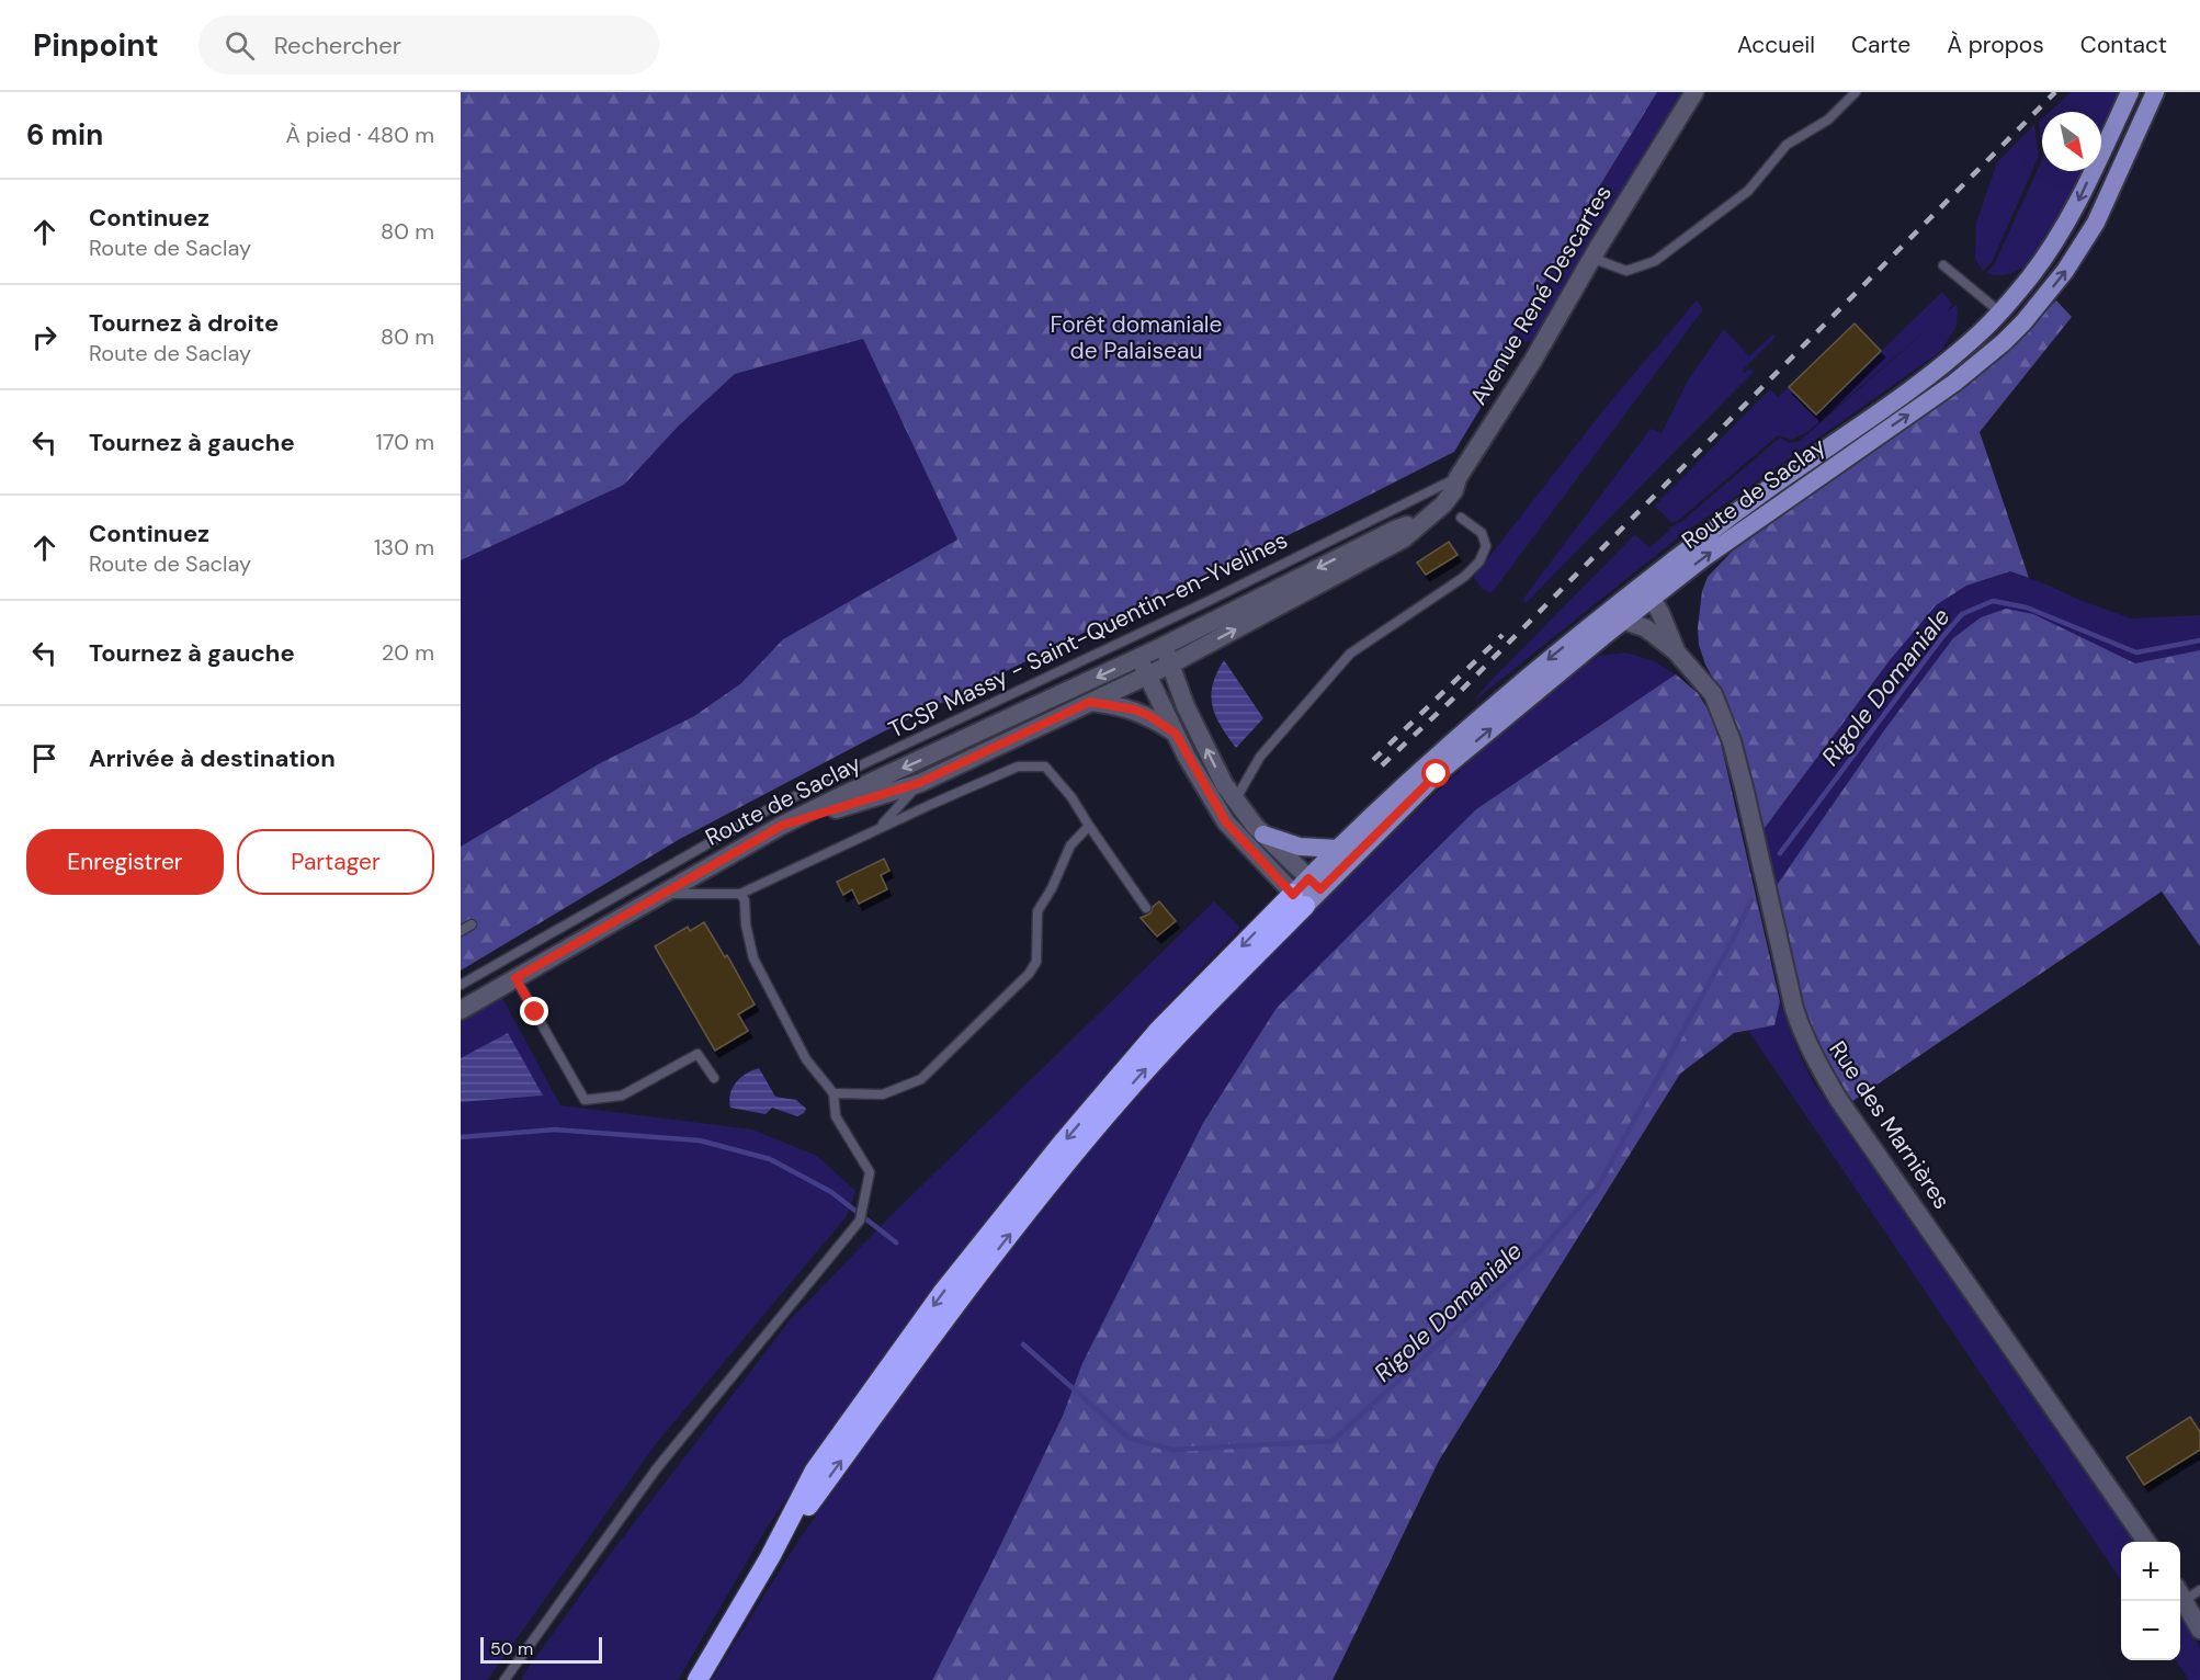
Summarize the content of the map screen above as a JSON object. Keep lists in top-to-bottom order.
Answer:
{
  "streets": {
    "main road": ["Route de Saclay"],
    "street": ["Avenue René Descartes", "Rue des Marnières"],
    "lane": ["TCSP Massy - Saint-Quentin-en-Yvelines"]
  },
  "crossings": [
    ["Avenue René Descartes", "Route de Saclay"],
    ["Avenue René Descartes", "TCSP Massy - Saint-Quentin-en-Yvelines"],
    ["Route de Saclay", "Rue des Marnières"]
  ],
  "water": ["Rigole Domaniale"],
  "parks": ["Forêt domaniale de Palaiseau"],
  "scale_bar": "50 m",
  "north": "bottom right",
  "page": {
    "header": "Pinpoint",
    "search": "Rechercher",
    "nav": [
      "Accueil",
      "Carte",
      "À propos",
      "Contact"
    ],
    "heading": ["6 min", "À pied · 480 m"],
    "list": [
      ["Continuez", "Route de Saclay", "80 m"],
      ["Tournez à droite", "Route de Saclay", "80 m"],
      ["Tournez à gauche", "170 m"],
      ["Continuez", "Route de Saclay", "130 m"],
      ["Tournez à gauche", "20 m"],
      "Arrivée à destination"
    ],
    "buttons": ["Enregistrer", "Partager"],
    "map_buttons": ["+", "−"],
    "scale": "50 m"
  }
}
